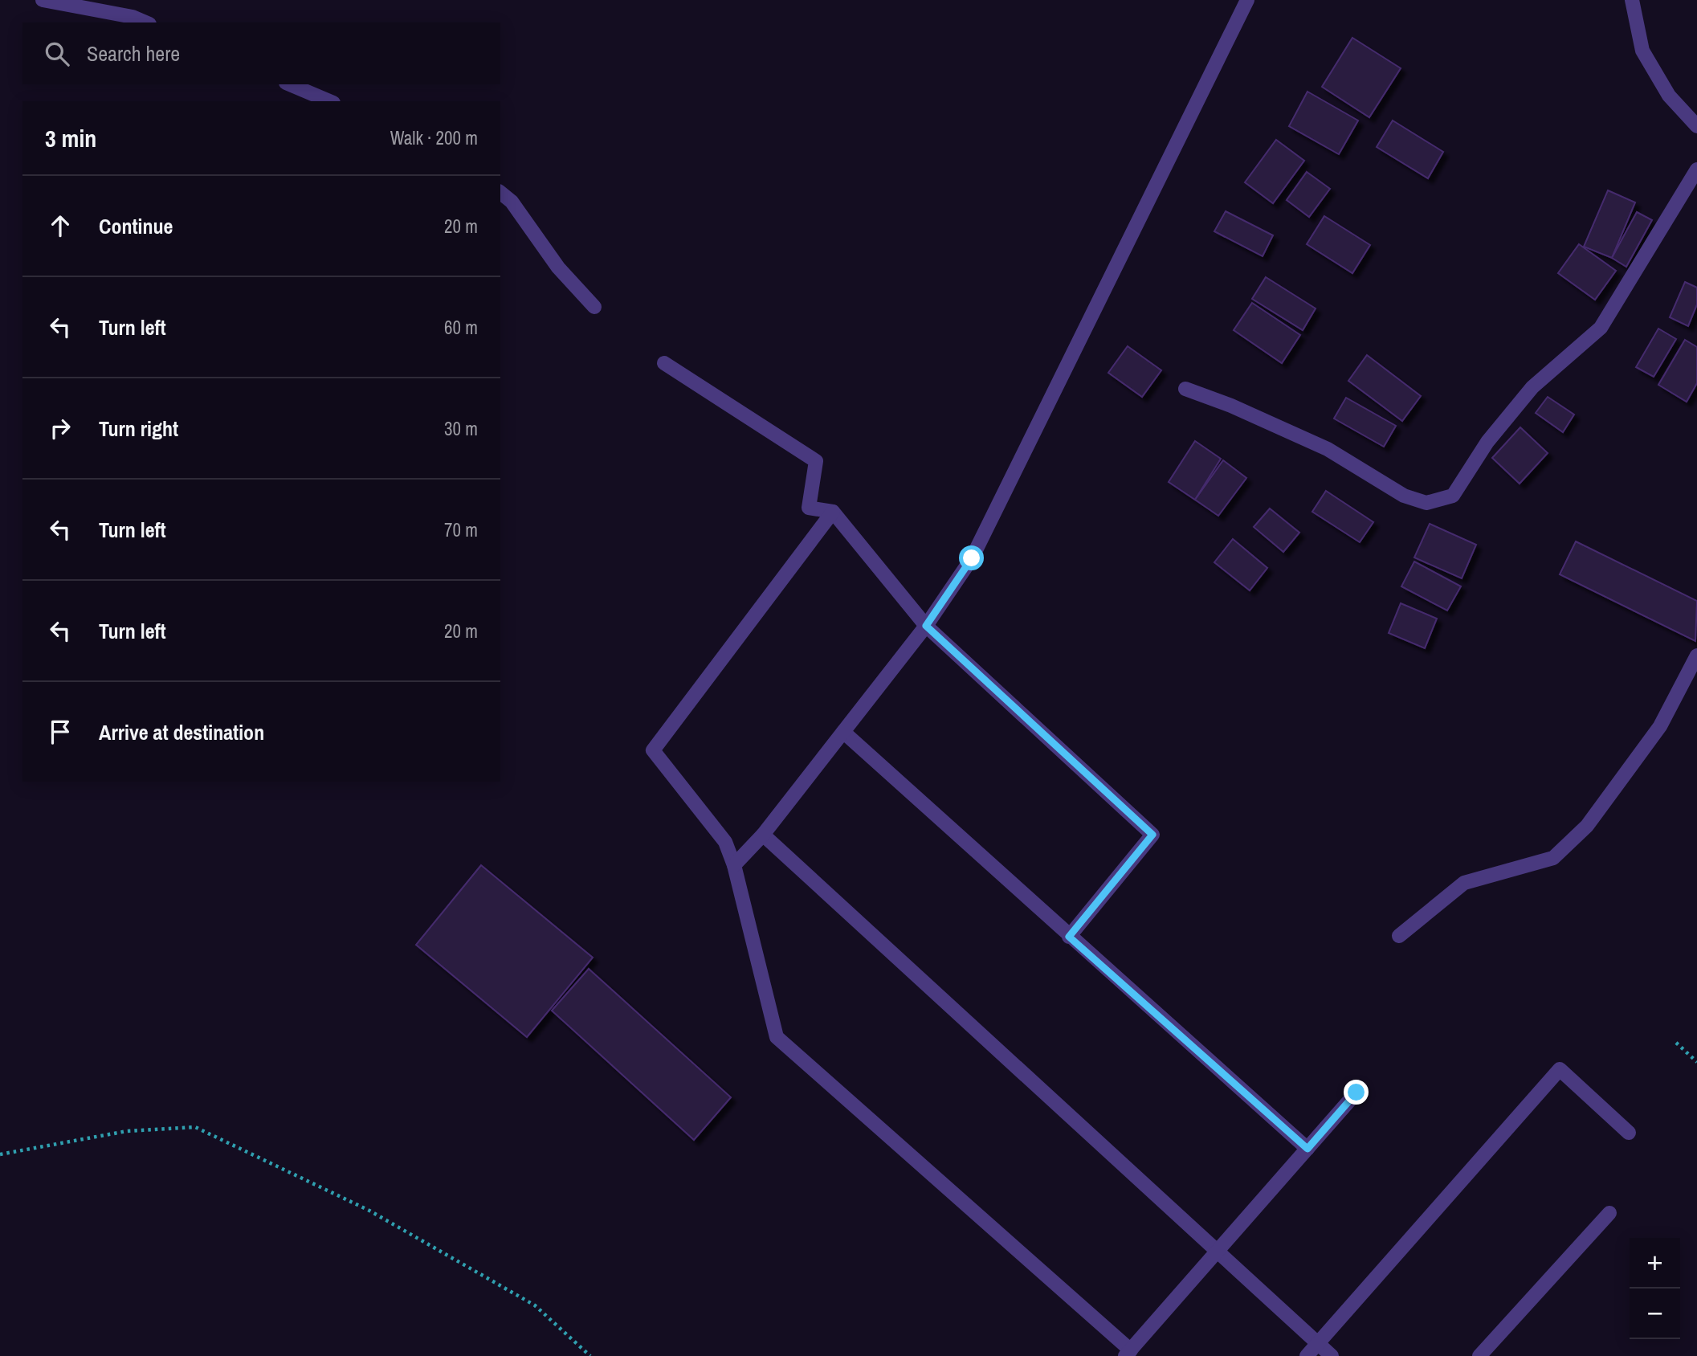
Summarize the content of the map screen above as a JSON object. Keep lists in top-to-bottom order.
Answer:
{
  "page": {
    "search": "Search here",
    "heading": ["3 min", "Walk · 200 m"],
    "list": [
      ["Continue", "20 m"],
      ["Turn left", "60 m"],
      ["Turn right", "30 m"],
      ["Turn left", "70 m"],
      ["Turn left", "20 m"],
      "Arrive at destination"
    ],
    "map_buttons": ["+", "−"]
  }
}
